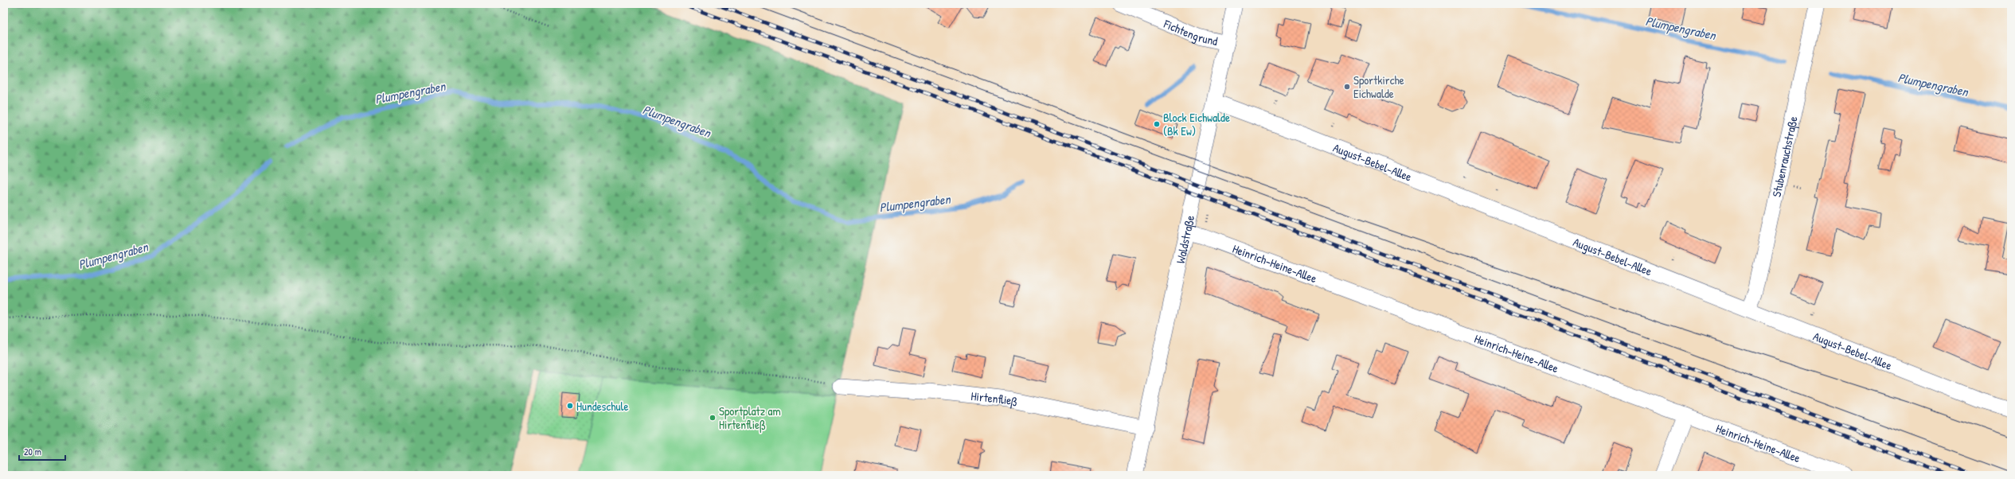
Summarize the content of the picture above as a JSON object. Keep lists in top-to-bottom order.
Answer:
{
  "streets": {
    "street": [
      "Fichtengrund",
      "Stubenrauchstraße",
      "August-Bebel-Allee",
      "Waldstraße",
      "Heinrich-Heine-Allee",
      "Hirtenfließ"
    ]
  },
  "crossings": [
    ["Fichtengrund", "Waldstraße"],
    ["Stubenrauchstraße", "August-Bebel-Allee"],
    ["August-Bebel-Allee", "Waldstraße"],
    ["Waldstraße", "Heinrich-Heine-Allee"],
    ["Waldstraße", "Hirtenfließ"]
  ],
  "water": ["Plumpengraben"],
  "places": [
    "Sportkirche Eichwalde",
    "Block Eichwalde (Bk Ew)",
    "Hundeschule",
    "Sportplatz am Hirtenfließ"
  ],
  "scale_bar": "20 m"
}
